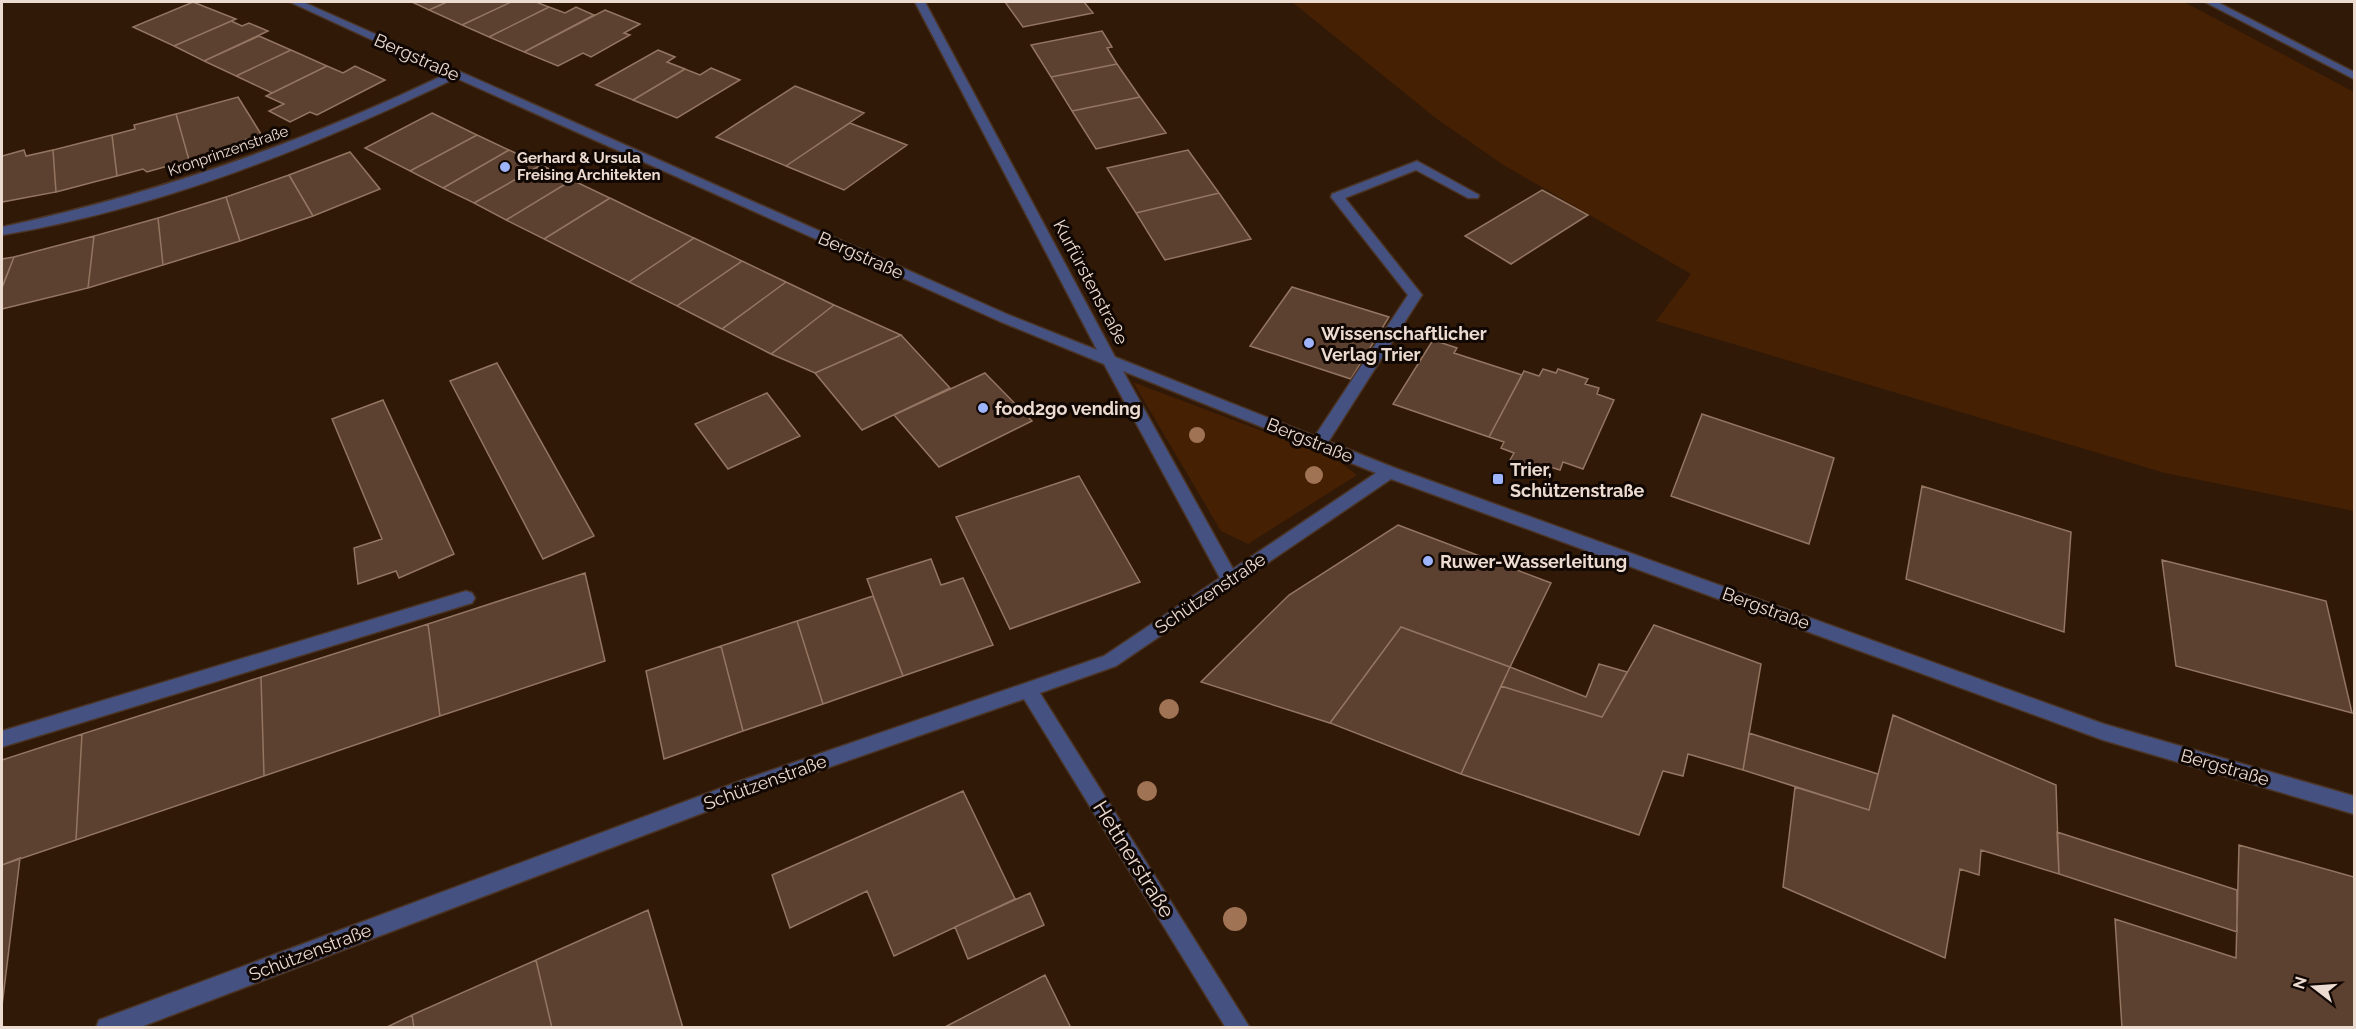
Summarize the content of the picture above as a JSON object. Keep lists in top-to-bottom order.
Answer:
{
  "streets": {
    "street": [
      "Bergstraße",
      "Kronprinzenstraße",
      "Kurfürstenstraße",
      "Schützenstraße",
      "Hettnerstraße"
    ]
  },
  "crossings": [
    ["Bergstraße", "Kronprinzenstraße"],
    ["Bergstraße", "Kurfürstenstraße"],
    ["Bergstraße", "Schützenstraße"],
    ["Kurfürstenstraße", "Schützenstraße"],
    ["Schützenstraße", "Hettnerstraße"]
  ],
  "places": {
    "other": [
      "Gerhard & Ursula Freising Architekten",
      "Wissenschaftlicher Verlag Trier",
      "food2go vending",
      "Ruwer-Wasserleitung"
    ],
    "transit": ["Trier, Schützenstraße"]
  },
  "north": "left"
}
